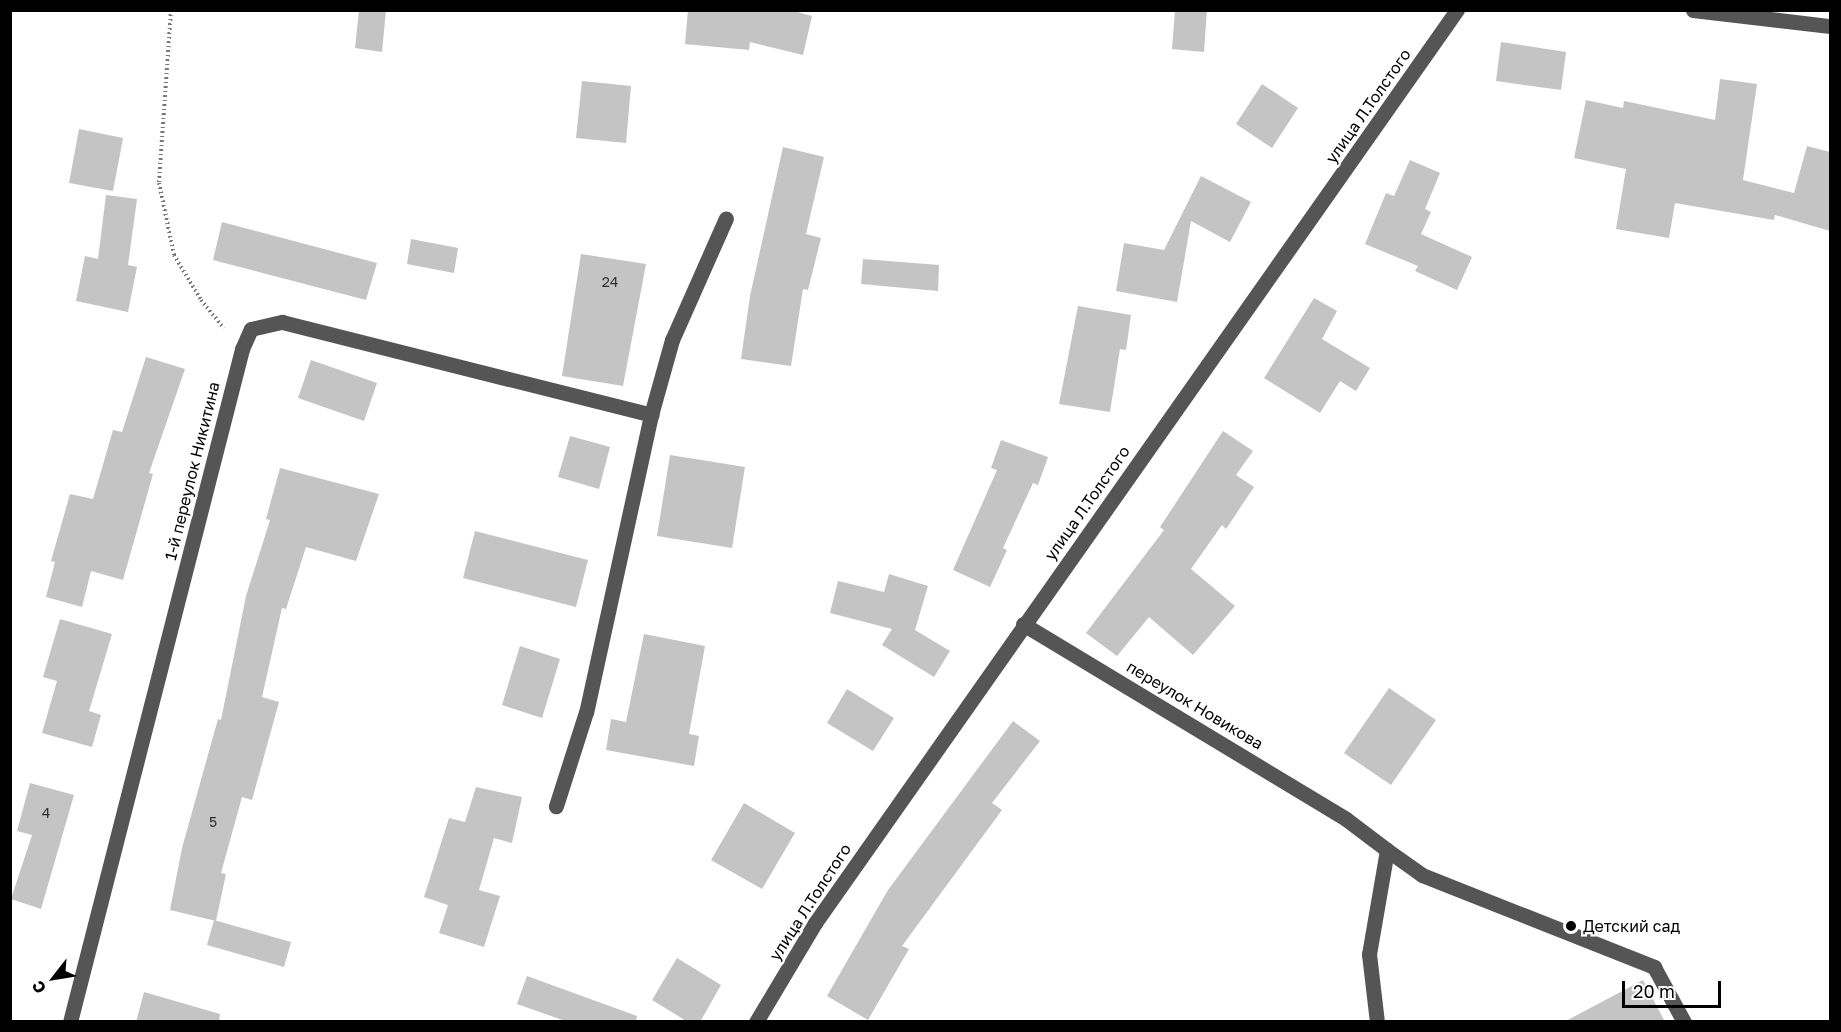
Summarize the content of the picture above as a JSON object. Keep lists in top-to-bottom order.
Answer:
{
  "streets": {
    "street": ["улица Л.Толстого", "1-й переулок Никитина", "переулок Новикова"]
  },
  "crossings": [
    ["улица Л.Толстого", "переулок Новикова"]
  ],
  "places": ["Детский сад"],
  "house_numbers": ["24", "4", "5"],
  "scale_bar": "20 m",
  "north": "bottom left"
}
